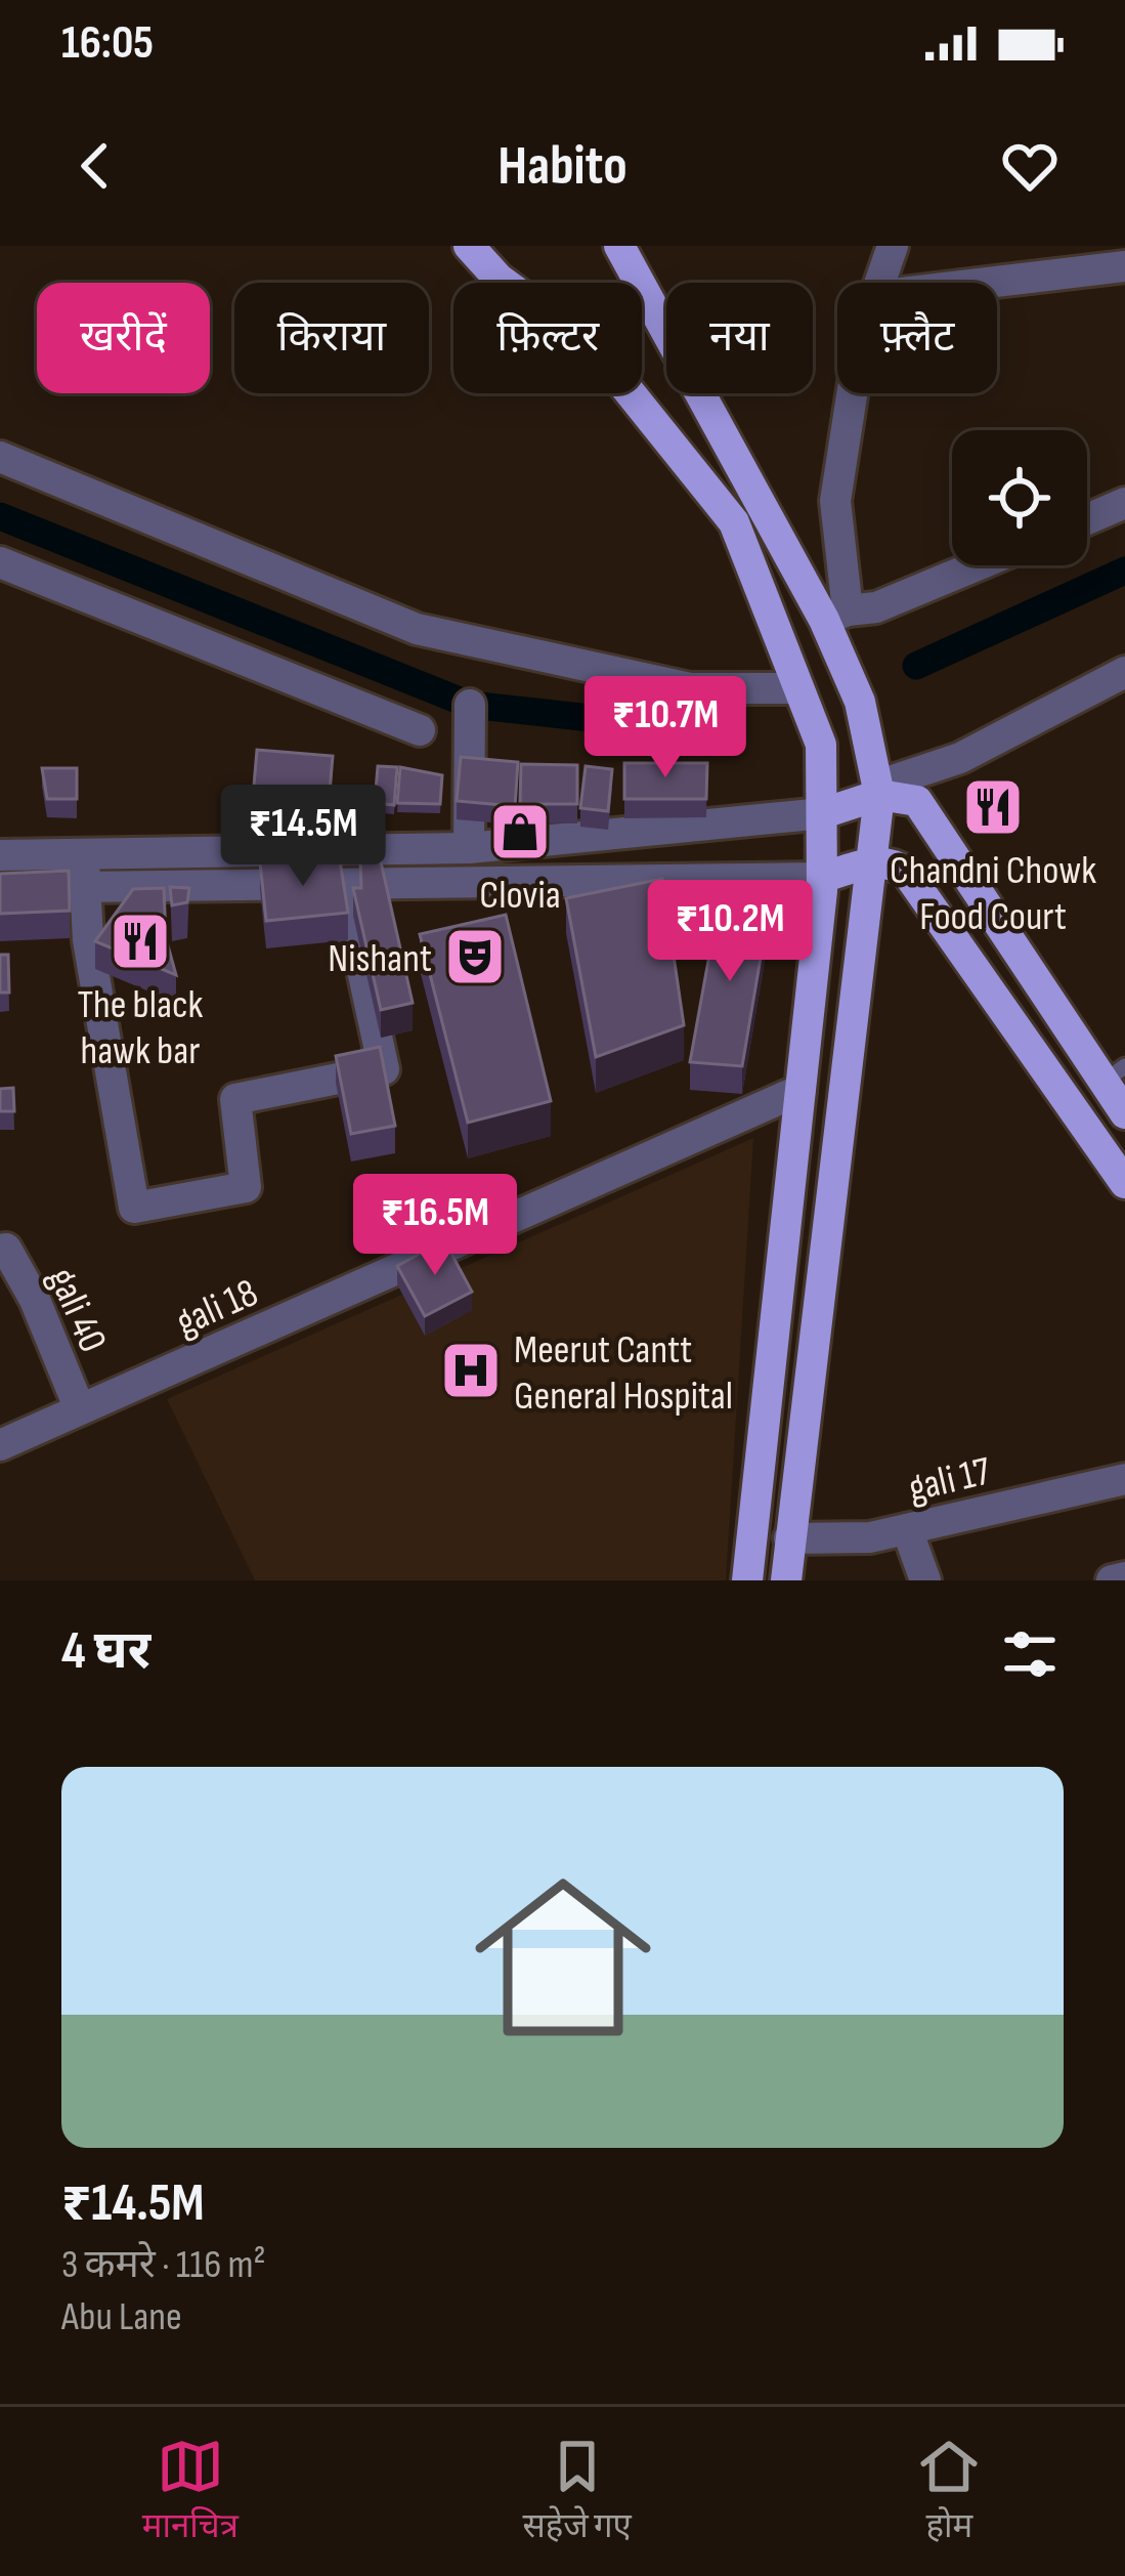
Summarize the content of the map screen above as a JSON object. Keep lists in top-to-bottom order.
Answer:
{
  "streets": {
    "street": ["gali 18", "gali 40", "gali 17"]
  },
  "crossings": [
    ["gali 18", "gali 40"]
  ],
  "places": {
    "restaurant": ["Chandni Chowk Food Court", "The black hawk bar"],
    "shop": ["Clovia"],
    "theatre": ["Nishant"],
    "hospital": ["Meerut Cantt General Hospital"]
  },
  "page": {
    "status": "16:05",
    "header": "Habito",
    "chip": [
      "खरीदें",
      "किराया",
      "फ़िल्टर",
      "नया",
      "फ़्लैट"
    ],
    "price": [
      "₹10.7M",
      "₹14.5M",
      "₹10.2M",
      "₹16.5M"
    ],
    "heading": "4 घर",
    "list": [
      {
        "name": "₹14.5M",
        "note": "3 कमरे · 116 m² · Abu Lane"
      }
    ],
    "tabs": ["मानचित्र", "सहेजे गए", "होम"]
  }
}
